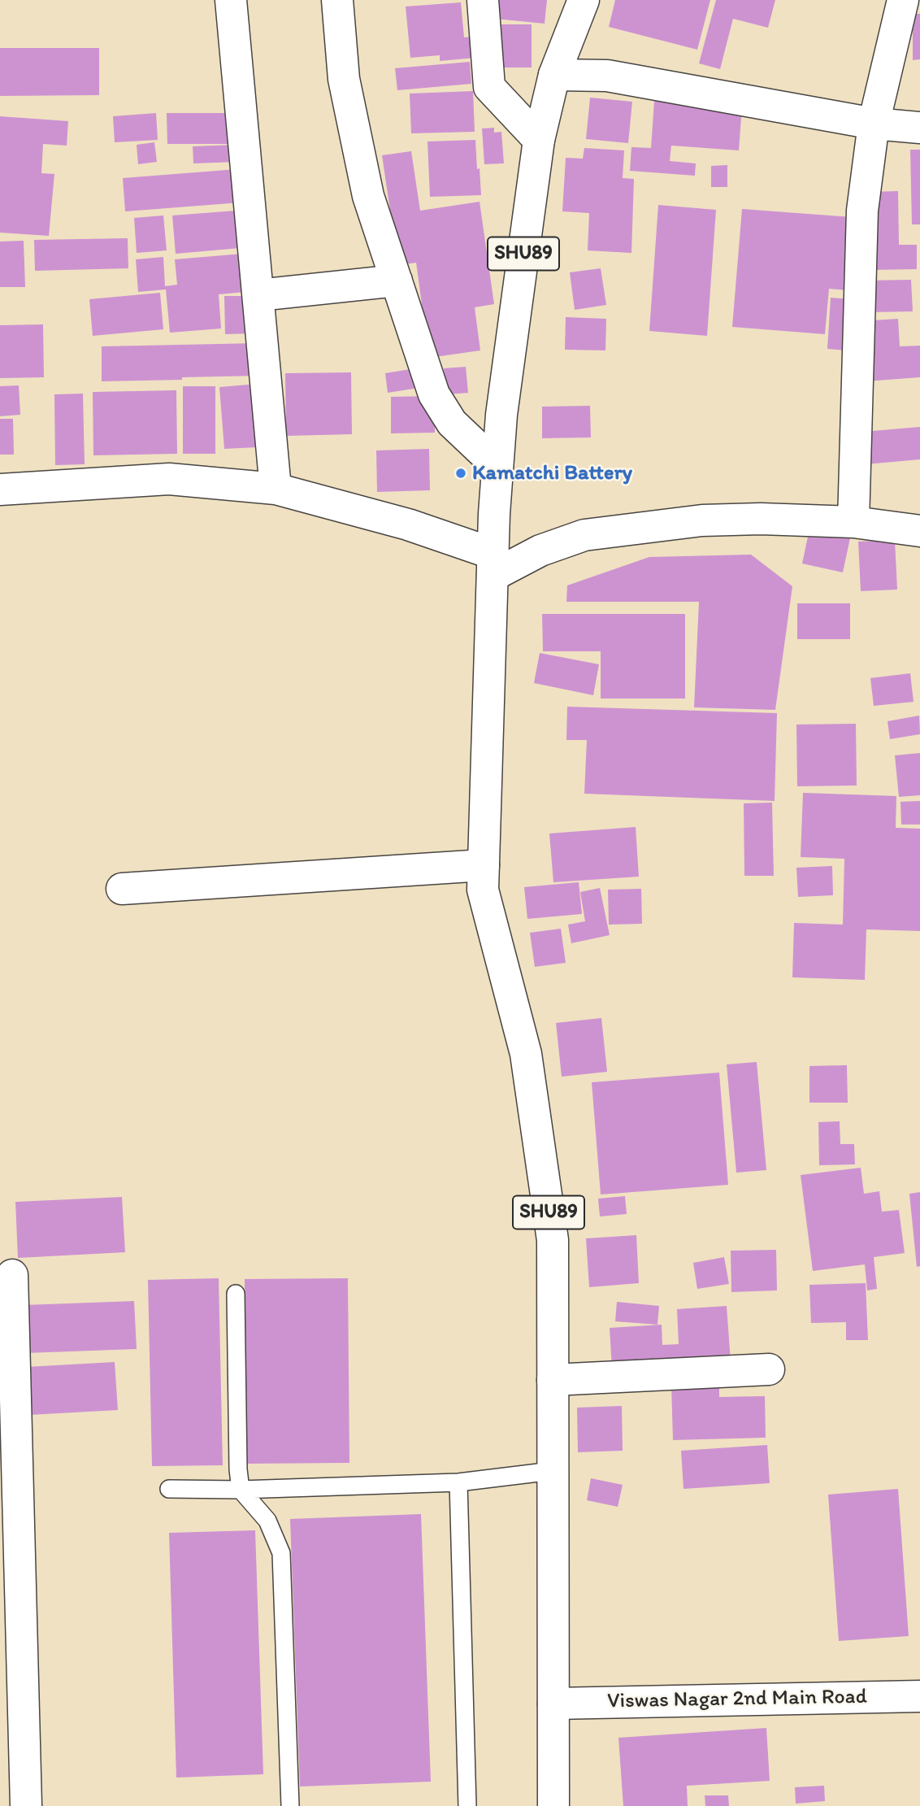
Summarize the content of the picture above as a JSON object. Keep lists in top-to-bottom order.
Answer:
{
  "streets": {
    "street": ["SHU89", "Viswas Nagar 2nd Main Road"]
  },
  "crossings": [
    ["SHU89", "Viswas Nagar 2nd Main Road"]
  ],
  "places": ["Kamatchi Battery"]
}
